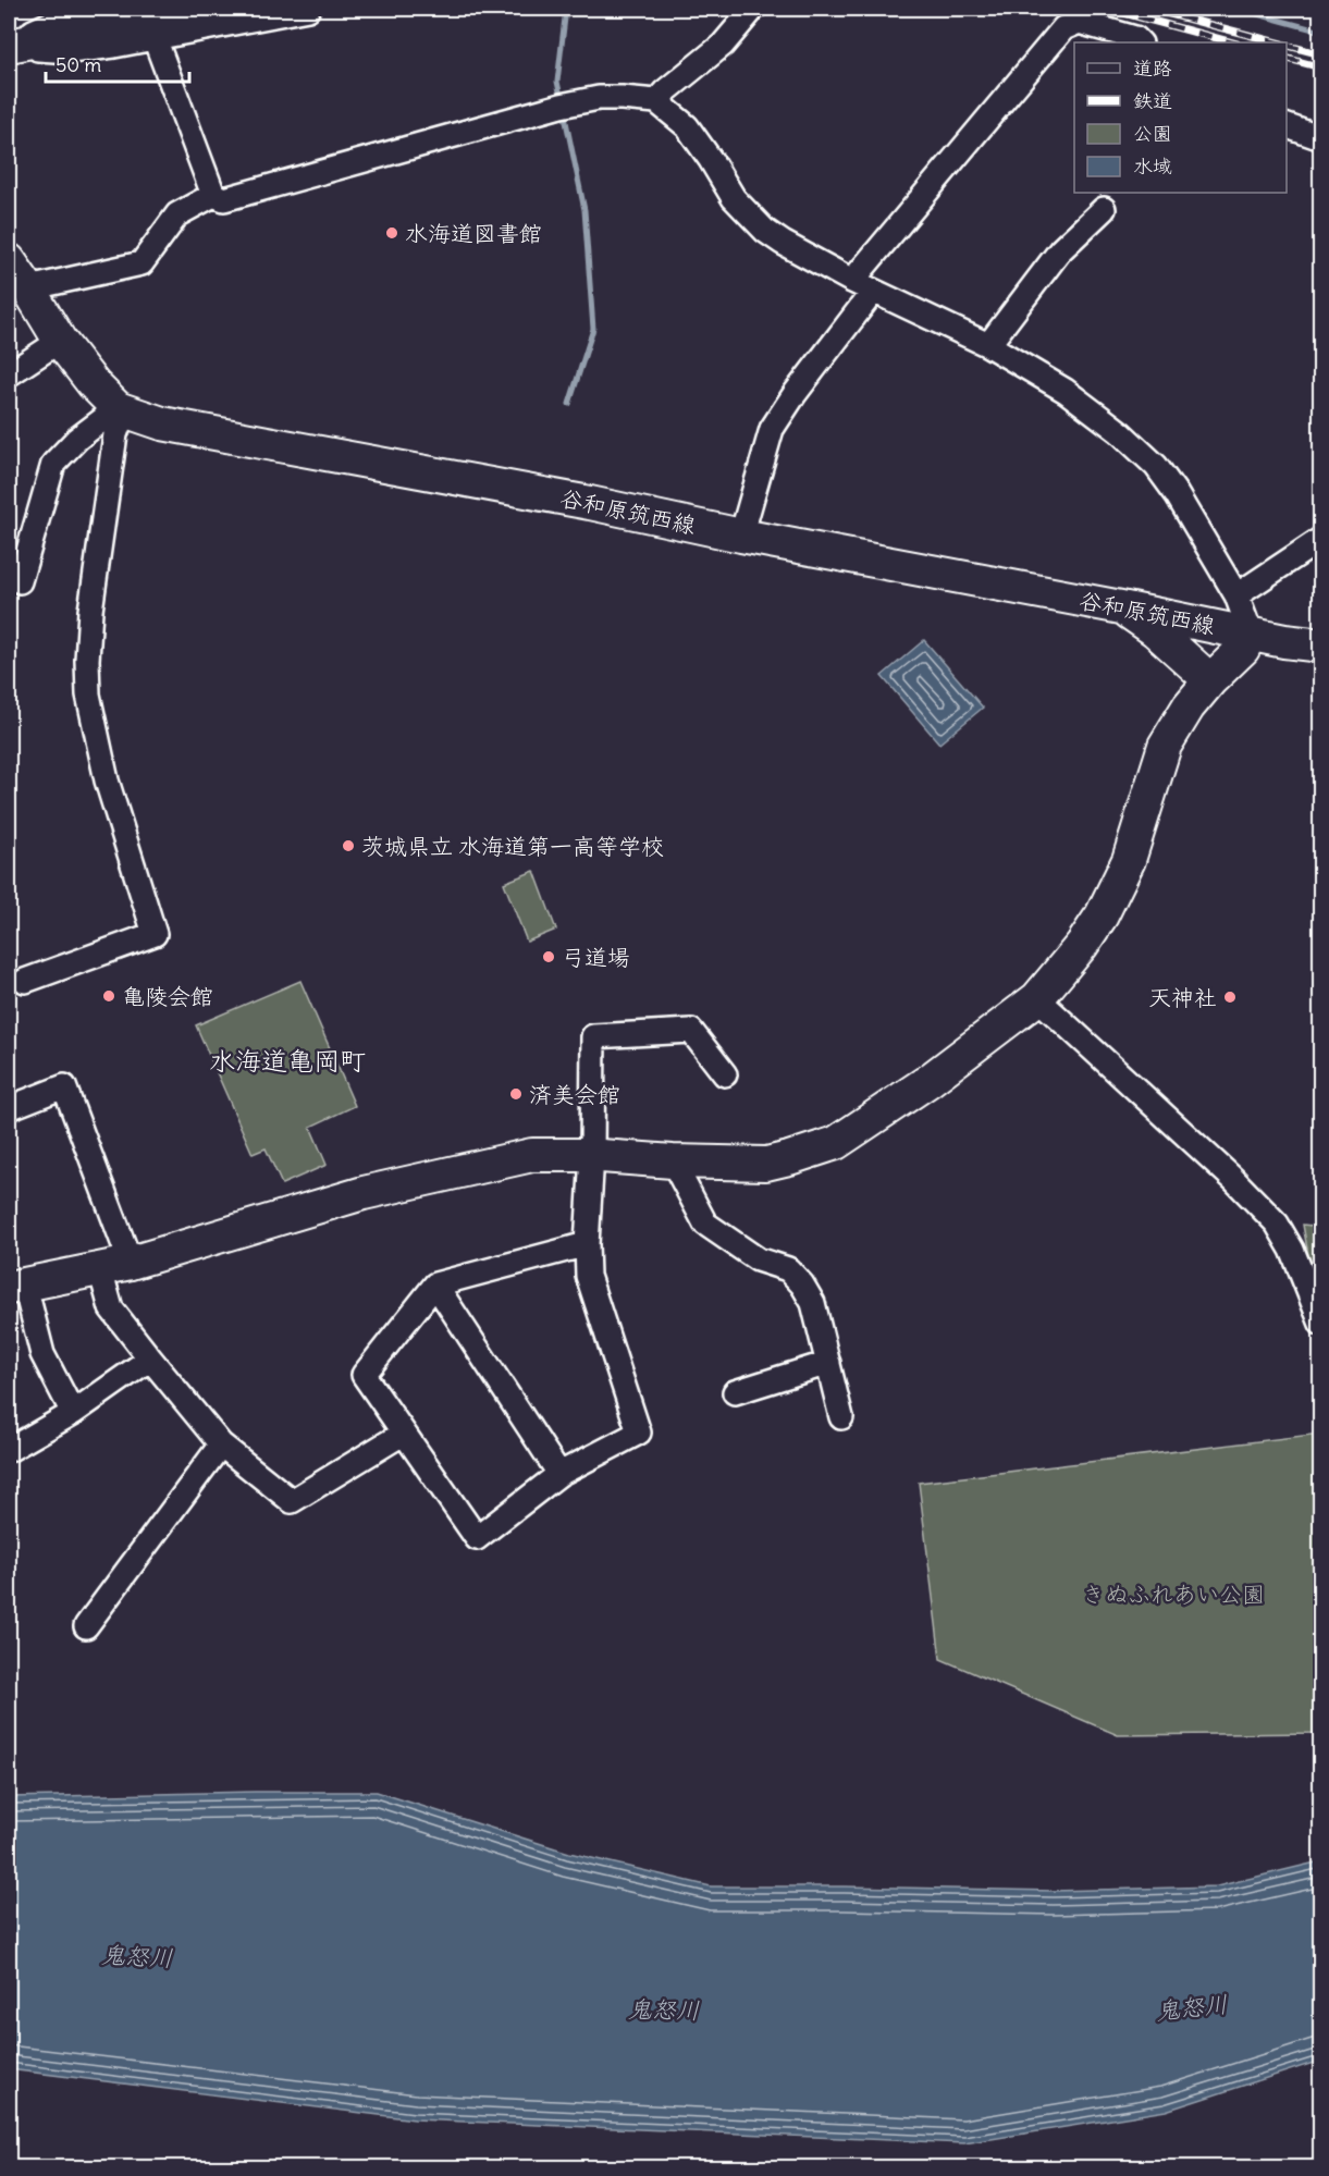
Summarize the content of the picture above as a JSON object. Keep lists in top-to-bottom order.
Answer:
{
  "streets": {
    "street": ["谷和原筑西線"]
  },
  "districts": ["水海道亀岡町"],
  "water": ["鬼怒川"],
  "parks": ["きぬふれあい公園"],
  "places": [
    "水海道図書館",
    "茨城県立 水海道第一高等学校",
    "弓道場",
    "亀陵会館",
    "天神社",
    "済美会館"
  ],
  "legend": [
    "道路",
    "鉄道",
    "公園",
    "水域"
  ],
  "scale_bar": "50 m"
}
